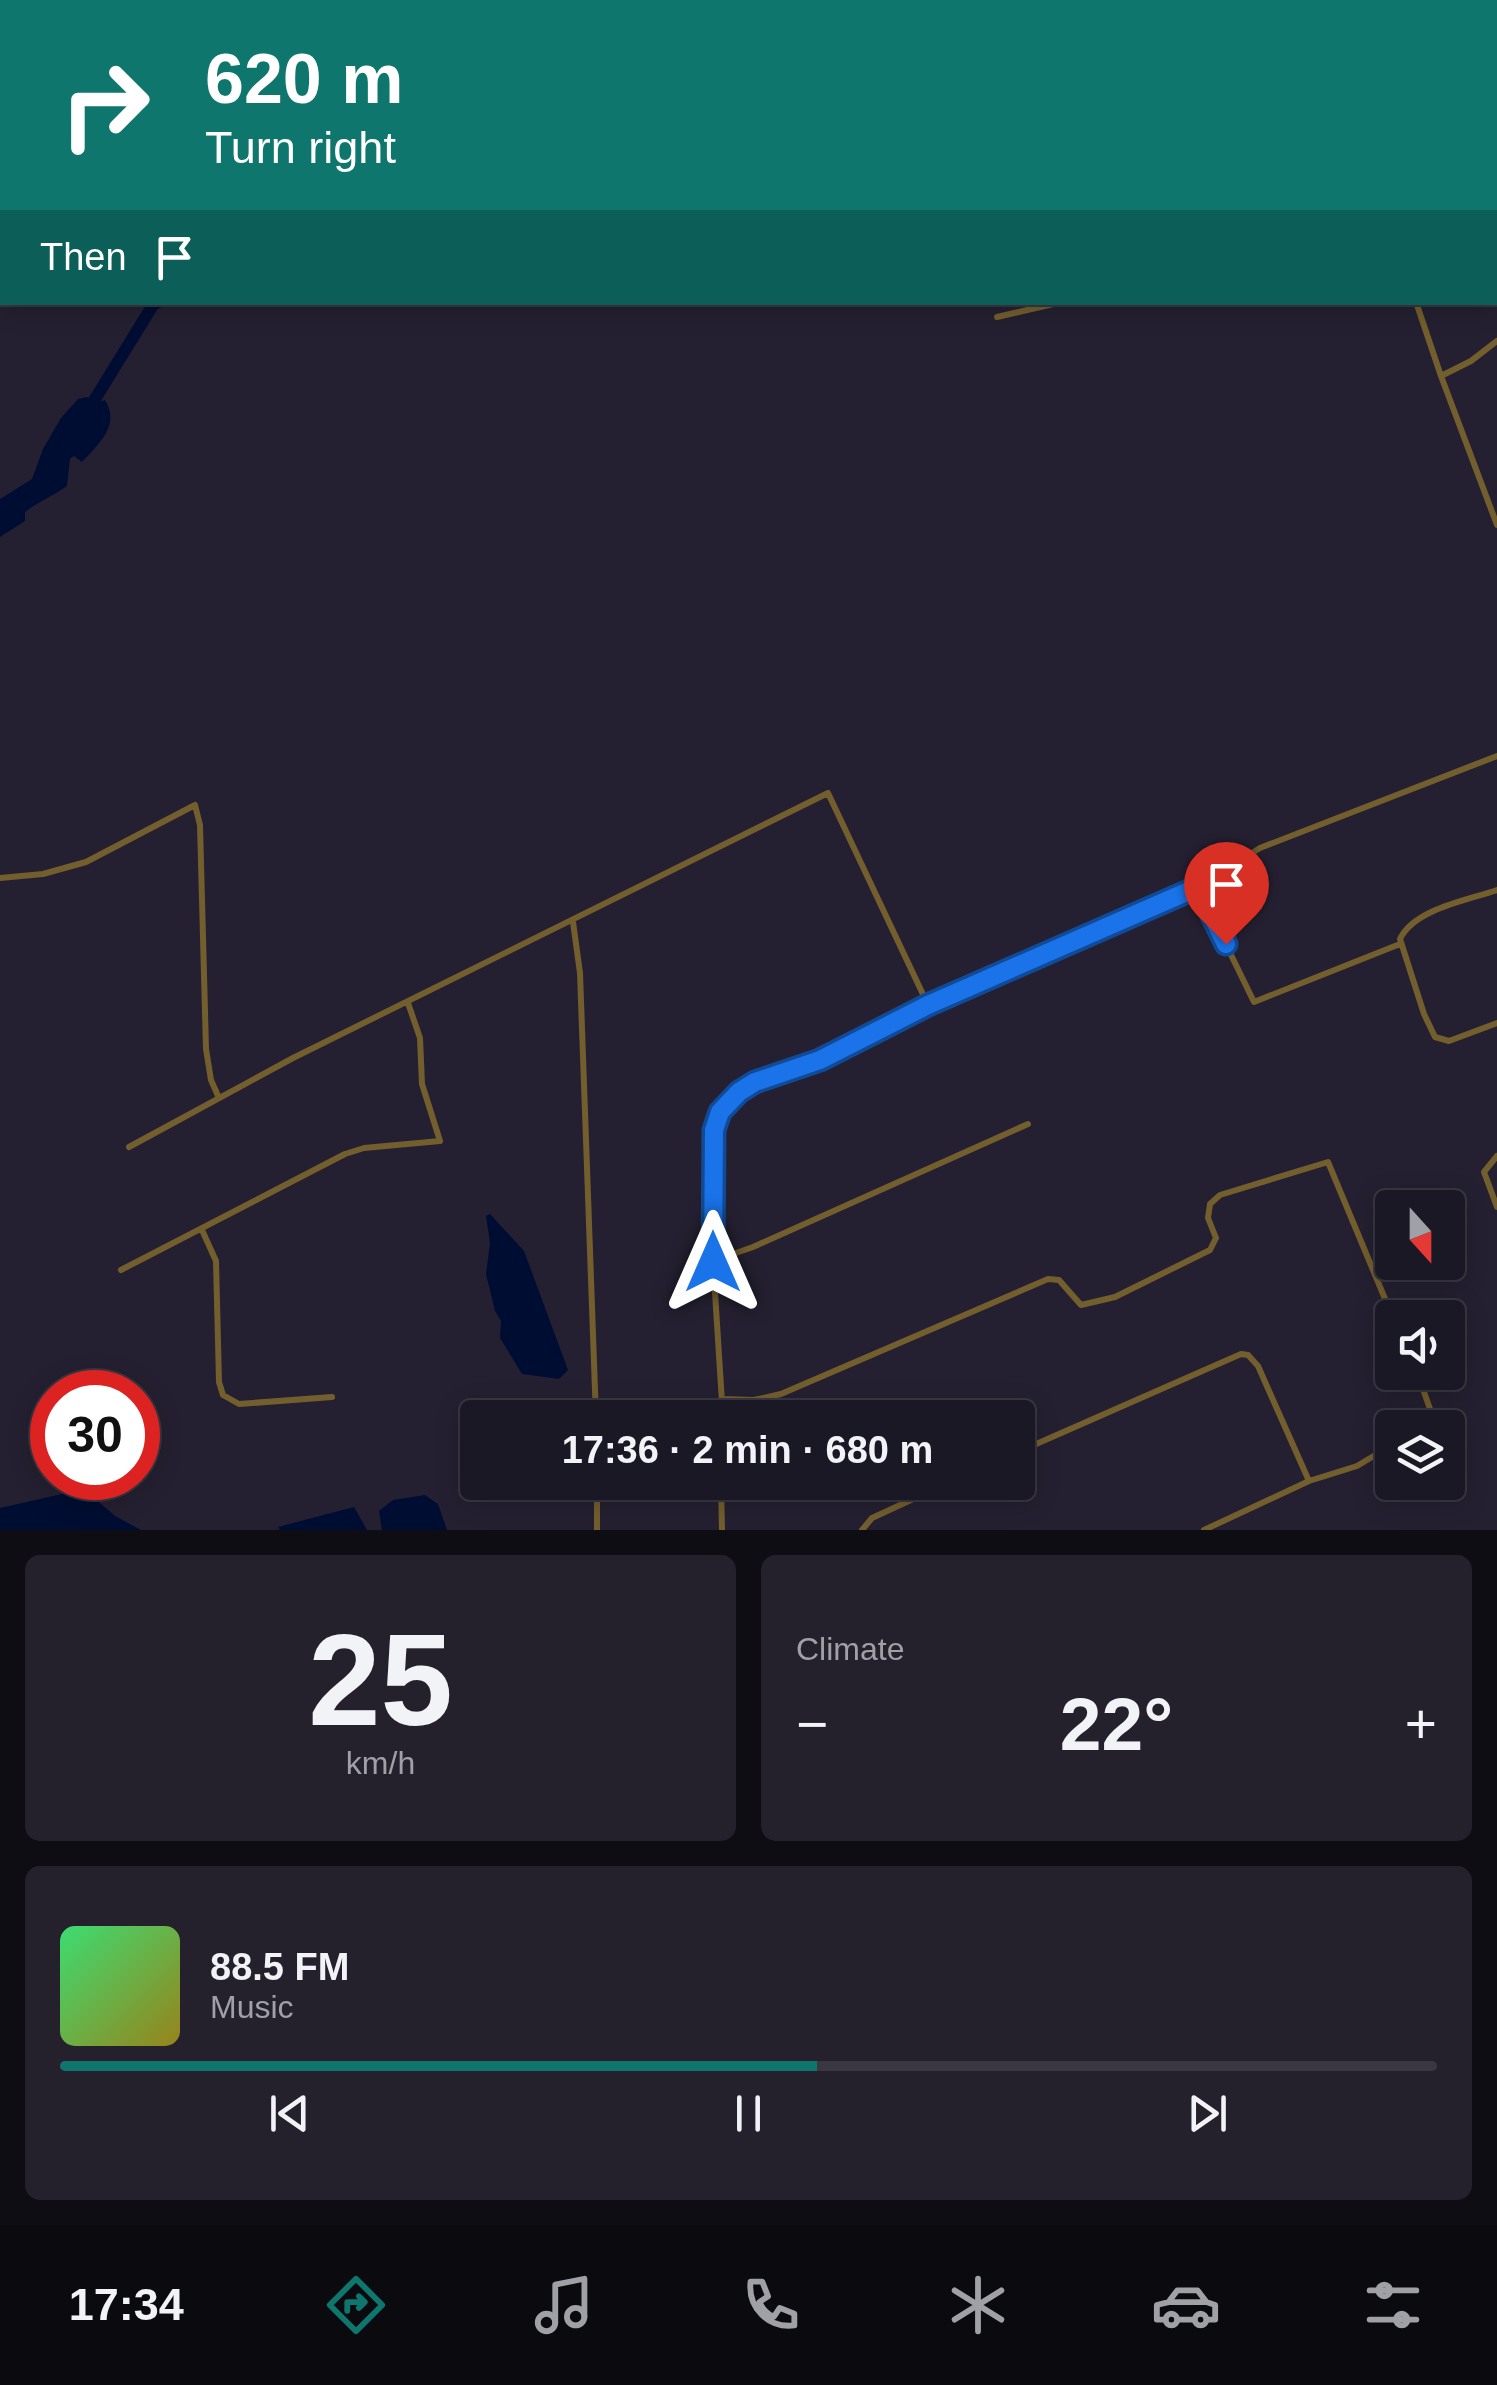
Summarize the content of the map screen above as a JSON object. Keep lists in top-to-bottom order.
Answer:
{
  "north": "bottom",
  "page": {
    "turn": ["620 m", "Turn right"],
    "then": "Then",
    "limit": "30",
    "trip": "17:36 · 2 min · 680 m",
    "tile": [
      ["25", "km/h"],
      "Climate"
    ],
    "heat": ["−", "22°", "+"],
    "song": ["88.5 FM", "Music"],
    "tabs": "17:34"
  }
}
